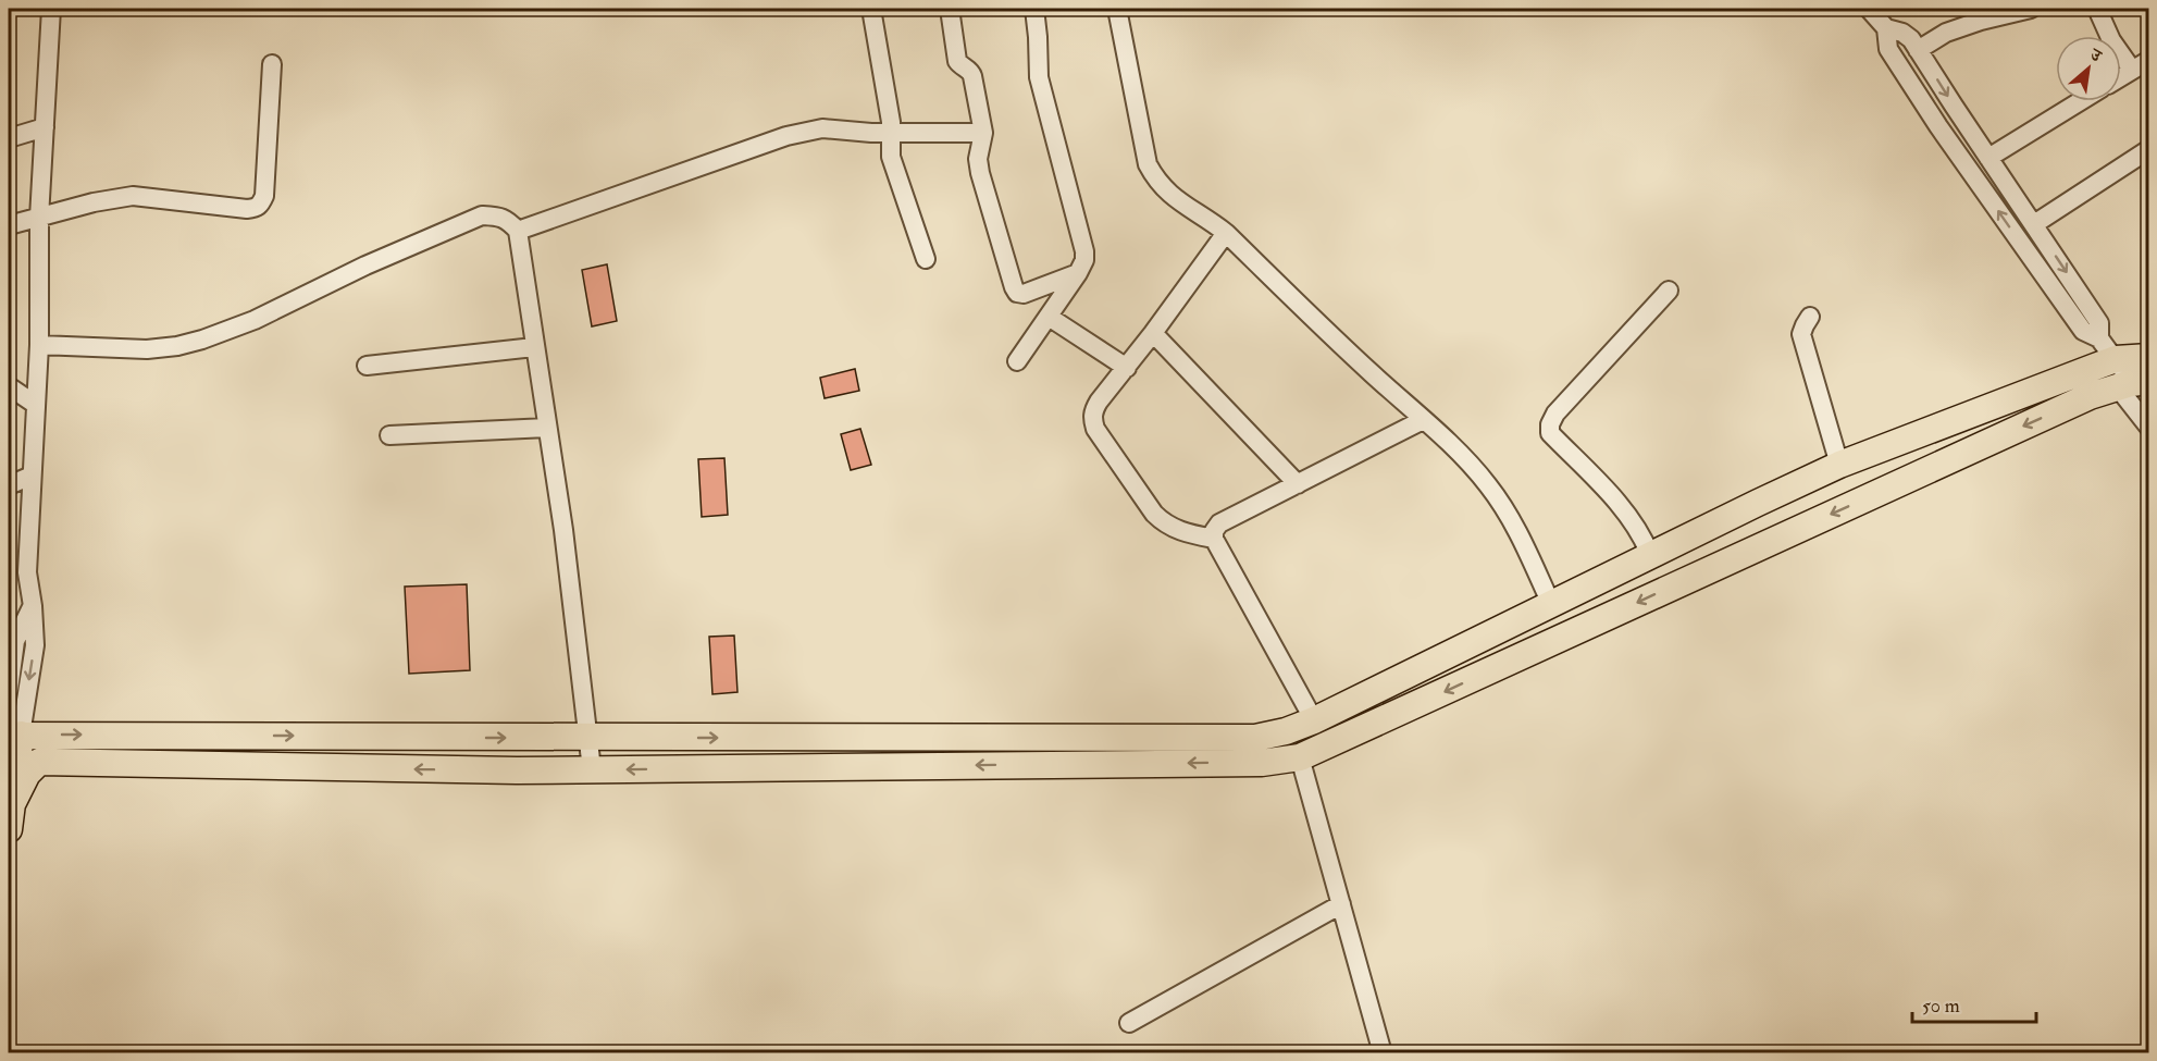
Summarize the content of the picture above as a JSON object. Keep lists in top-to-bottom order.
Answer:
{
  "scale_bar": "50 m",
  "north": "top right"
}
